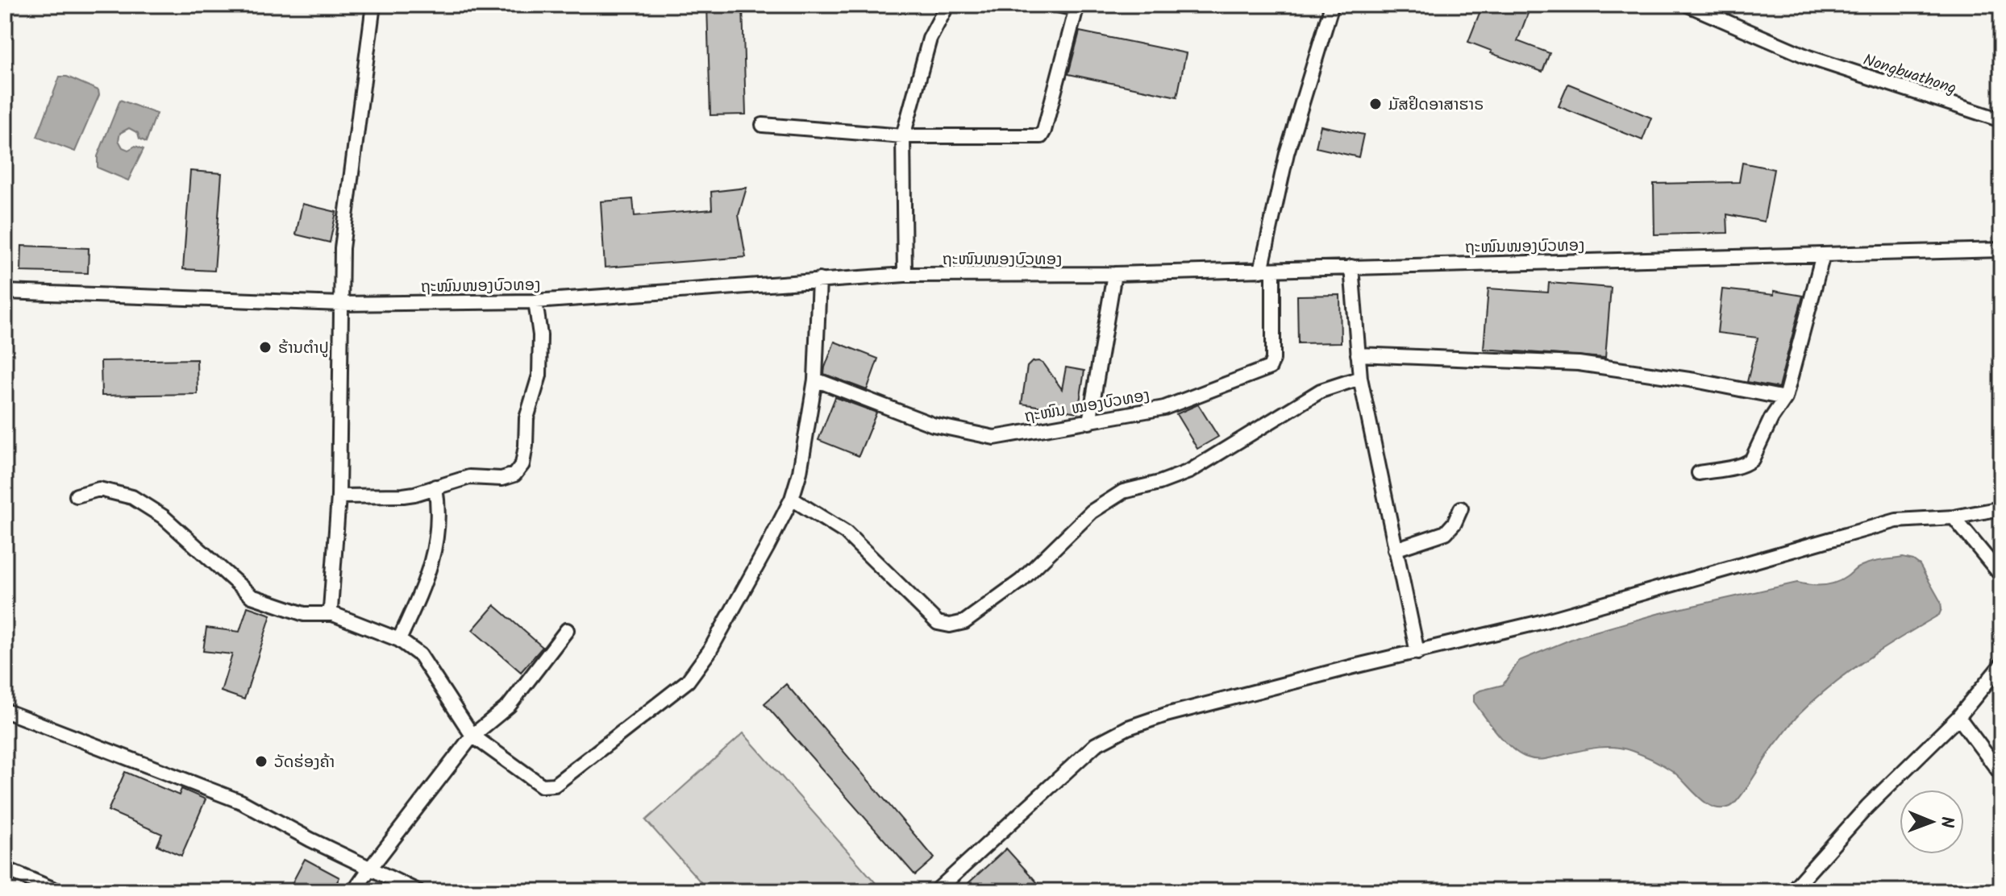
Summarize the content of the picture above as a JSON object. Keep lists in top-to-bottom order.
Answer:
{
  "streets": {
    "street": ["Nongbuathong", "ຖະໜົນໜອງບົວທອງ", "ຖະໜົນ ໝອງບົວທອງ"]
  },
  "crossings": [
    ["ຖະໜົນໜອງບົວທອງ", "ຖະໜົນ ໝອງບົວທອງ"]
  ],
  "places": ["ມັສຢິດອາສາຮາຣ", "ຮ້ານຕຳປູ", "ວັດຮ່ອງຄ້າ"],
  "north": "right"
}
